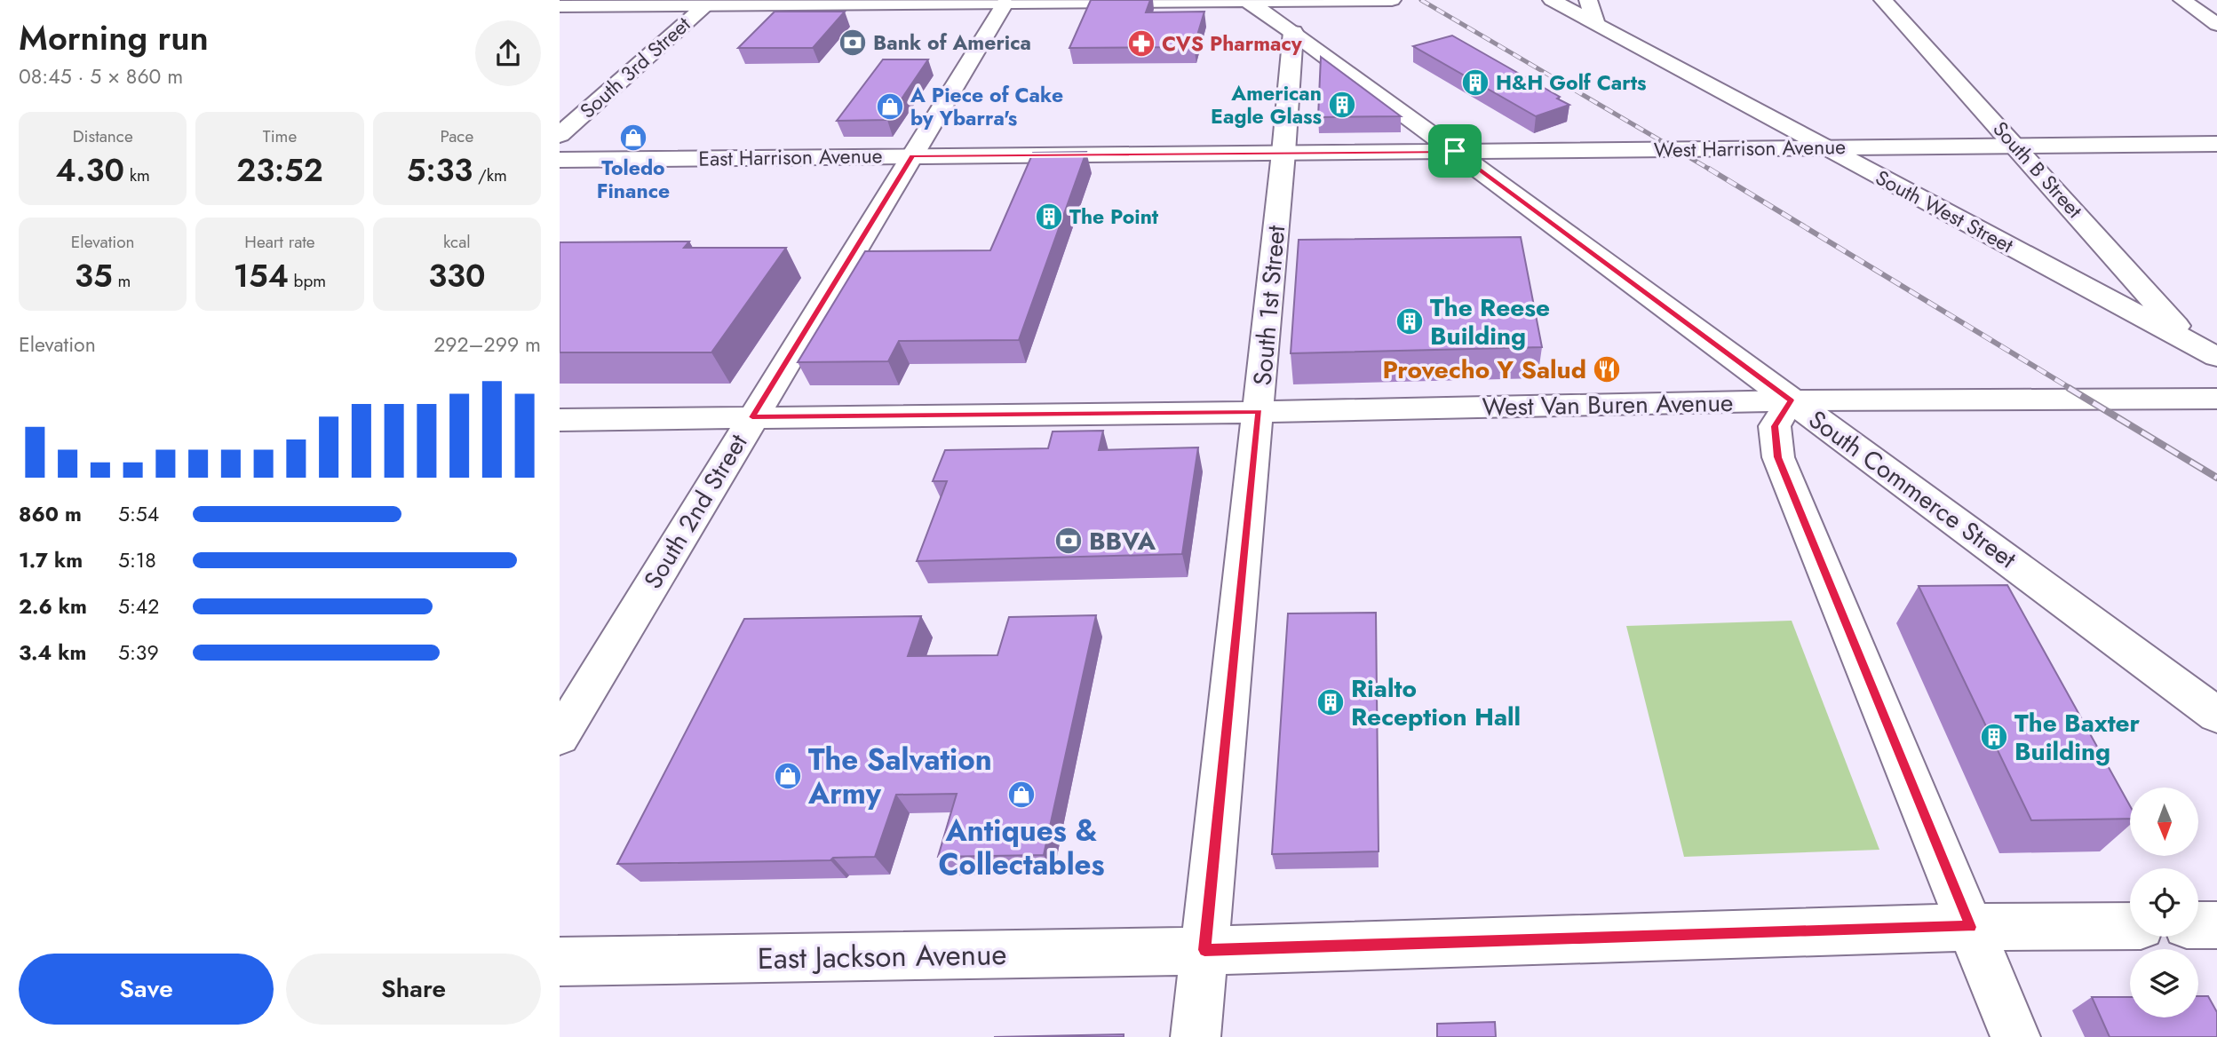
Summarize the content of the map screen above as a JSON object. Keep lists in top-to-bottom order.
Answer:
{
  "streets": {
    "street": [
      "South 3rd Street",
      "West Harrison Avenue",
      "East Harrison Avenue",
      "South B Street",
      "South West Street",
      "South 1st Street",
      "West Van Buren Avenue",
      "South Commerce Street",
      "South 2nd Street",
      "East Jackson Avenue"
    ]
  },
  "crossings": [
    ["West Harrison Avenue", "East Harrison Avenue"],
    ["West Harrison Avenue", "South B Street"],
    ["West Harrison Avenue", "South West Street"],
    ["West Harrison Avenue", "South 1st Street"],
    ["West Harrison Avenue", "South Commerce Street"],
    ["East Harrison Avenue", "South 1st Street"],
    ["East Harrison Avenue", "South 2nd Street"],
    ["South B Street", "South West Street"],
    ["South 1st Street", "West Van Buren Avenue"],
    ["South 1st Street", "South Commerce Street"],
    ["South 1st Street", "East Jackson Avenue"],
    ["West Van Buren Avenue", "South Commerce Street"],
    ["West Van Buren Avenue", "South 2nd Street"]
  ],
  "places": {
    "bank": ["Bank of America", "BBVA"],
    "pharmacy": ["CVS Pharmacy"],
    "building": [
      "H&H Golf Carts",
      "American Eagle Glass",
      "The Point",
      "The Reese Building",
      "Rialto Reception Hall",
      "The Baxter Building"
    ],
    "shop": [
      "A Piece of Cake by Ybarra's",
      "Toledo Finance",
      "The Salvation Army",
      "Antiques & Collectables"
    ],
    "restaurant": ["Provecho Y Salud"]
  },
  "north": "bottom",
  "page": {
    "heading": ["Morning run", "08:45 · 5 × 860 m"],
    "stats": [
      ["Distance", "4.30 km"],
      ["Time", "23:52"],
      ["Pace", "5:33 /km"],
      ["Elevation", "35 m"],
      ["Heart rate", "154 bpm"],
      ["kcal", "330"]
    ],
    "chart": ["Elevation", "292–299 m"],
    "list": [
      {
        "name": "860 m",
        "note": "5:54"
      },
      {
        "name": "1.7 km",
        "note": "5:18"
      },
      {
        "name": "2.6 km",
        "note": "5:42"
      },
      {
        "name": "3.4 km",
        "note": "5:39"
      }
    ],
    "buttons": ["Save", "Share"]
  }
}
